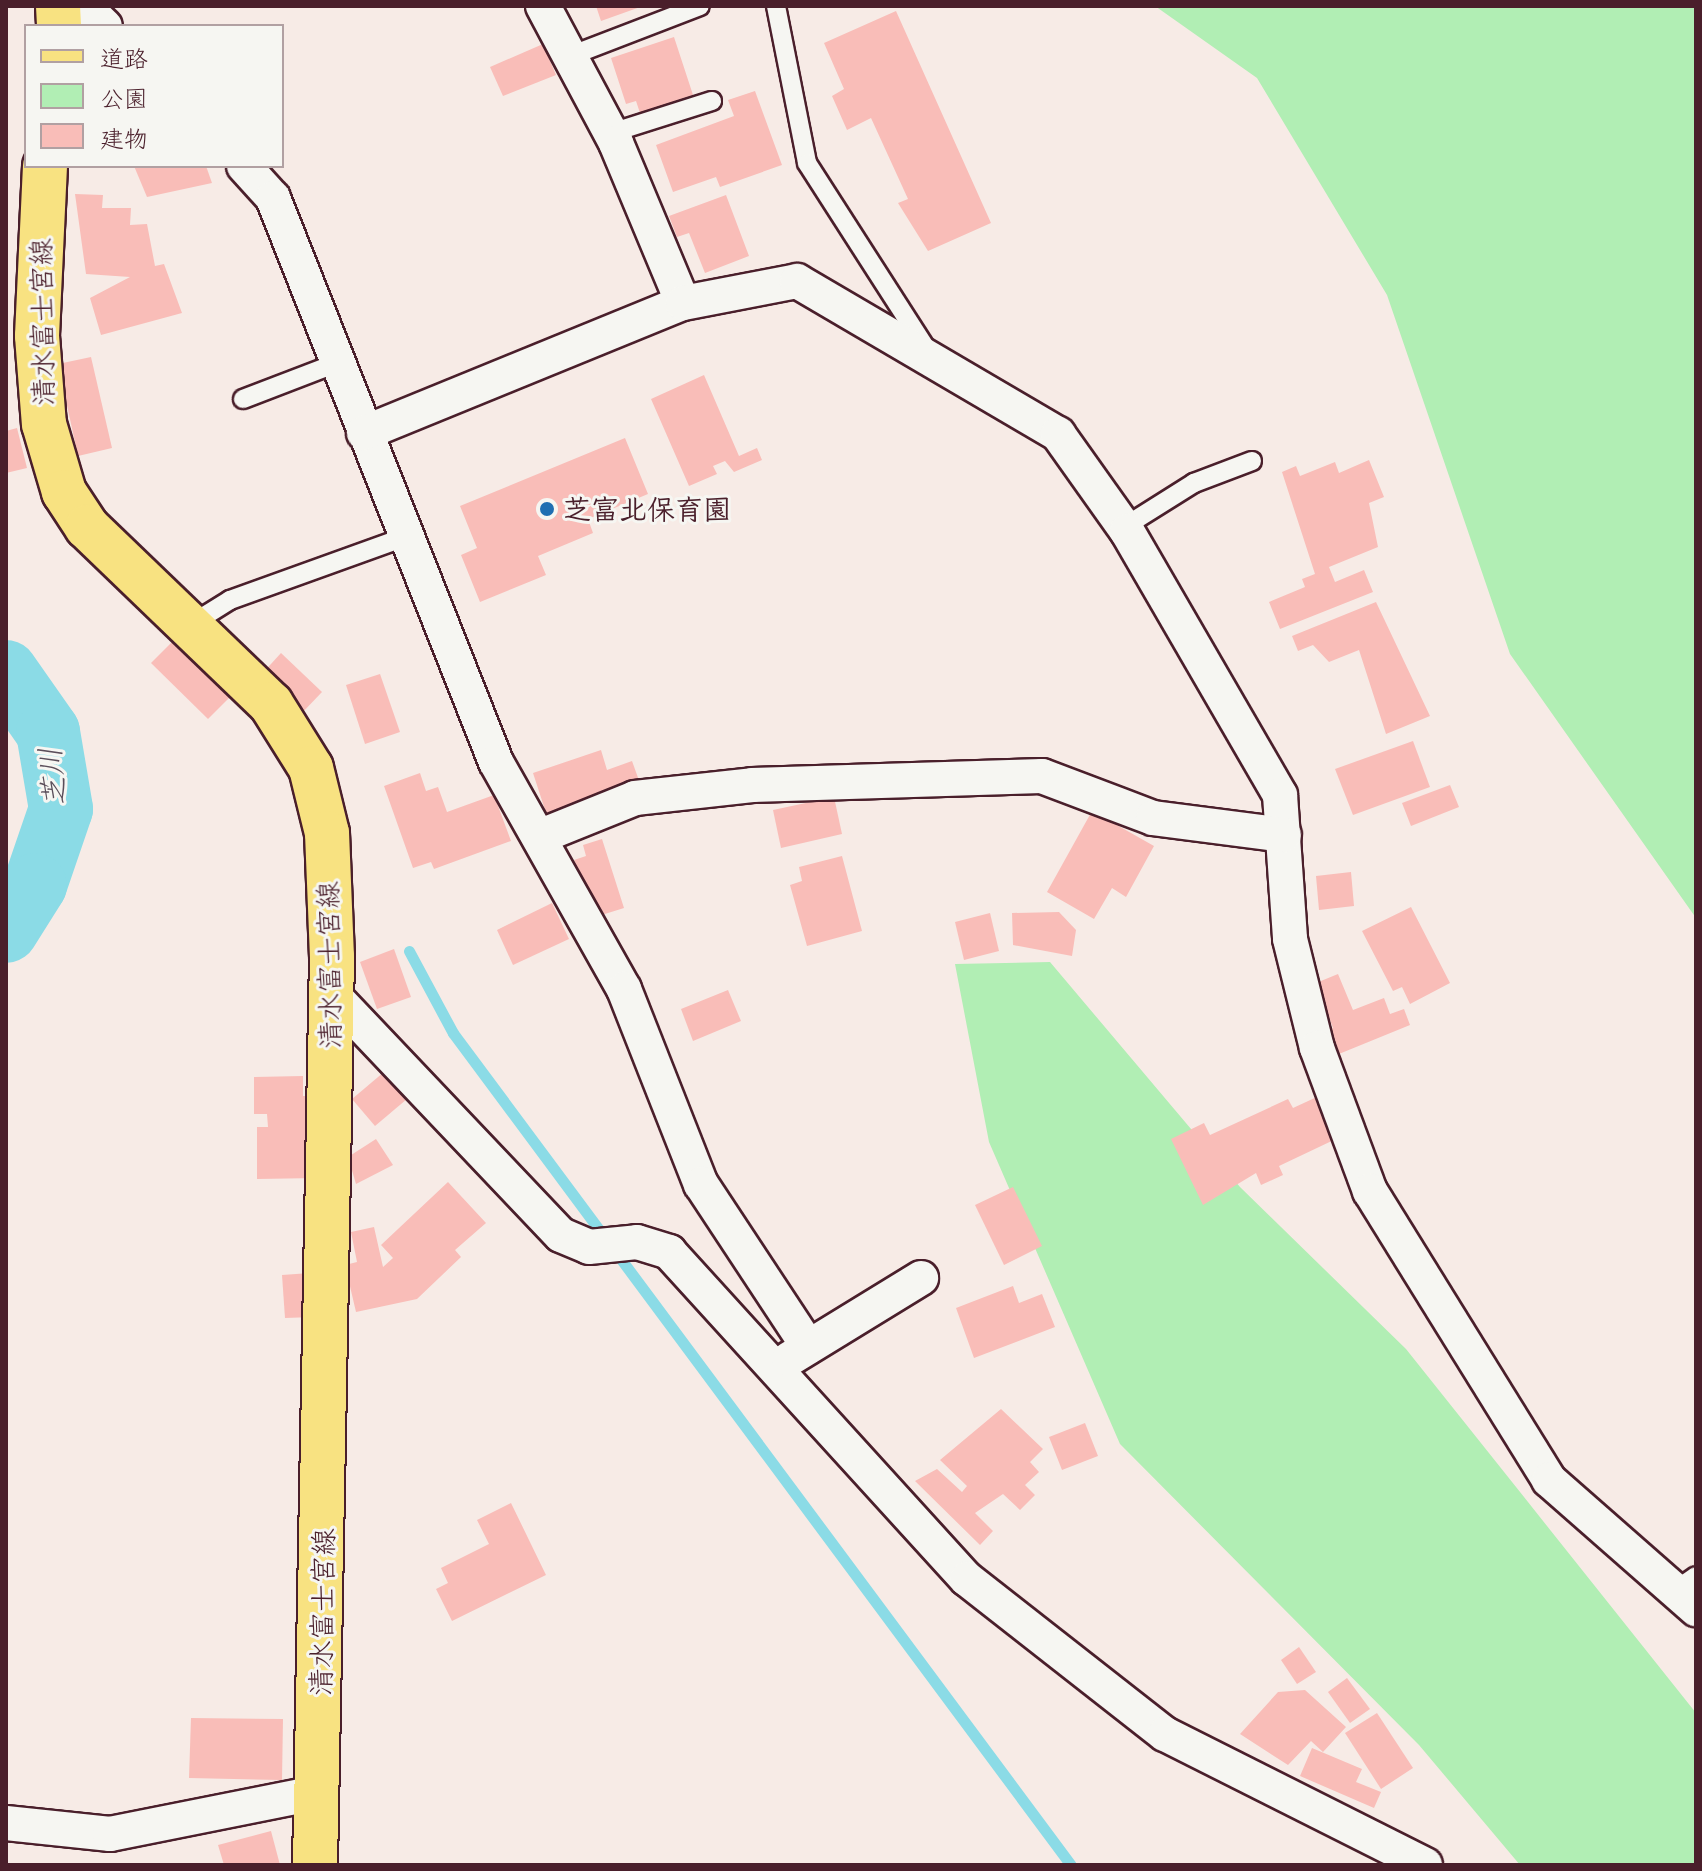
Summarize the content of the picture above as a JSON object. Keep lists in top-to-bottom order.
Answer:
{
  "streets": {
    "main road": ["清水富士宮線"]
  },
  "water": ["芝川"],
  "places": ["芝富北保育園"],
  "legend": ["道路", "公園", "建物"]
}
